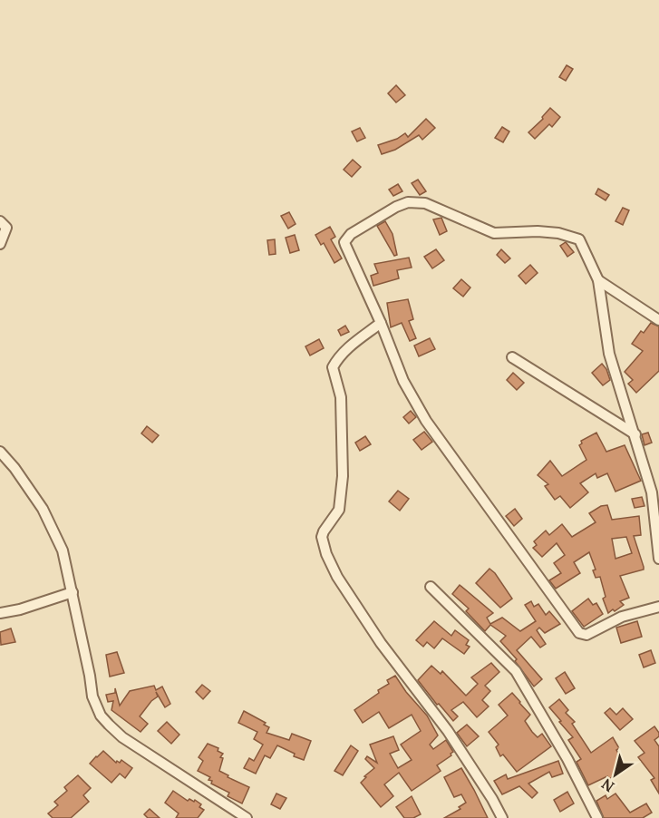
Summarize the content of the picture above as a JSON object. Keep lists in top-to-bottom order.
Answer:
{
  "north": "bottom left"
}
